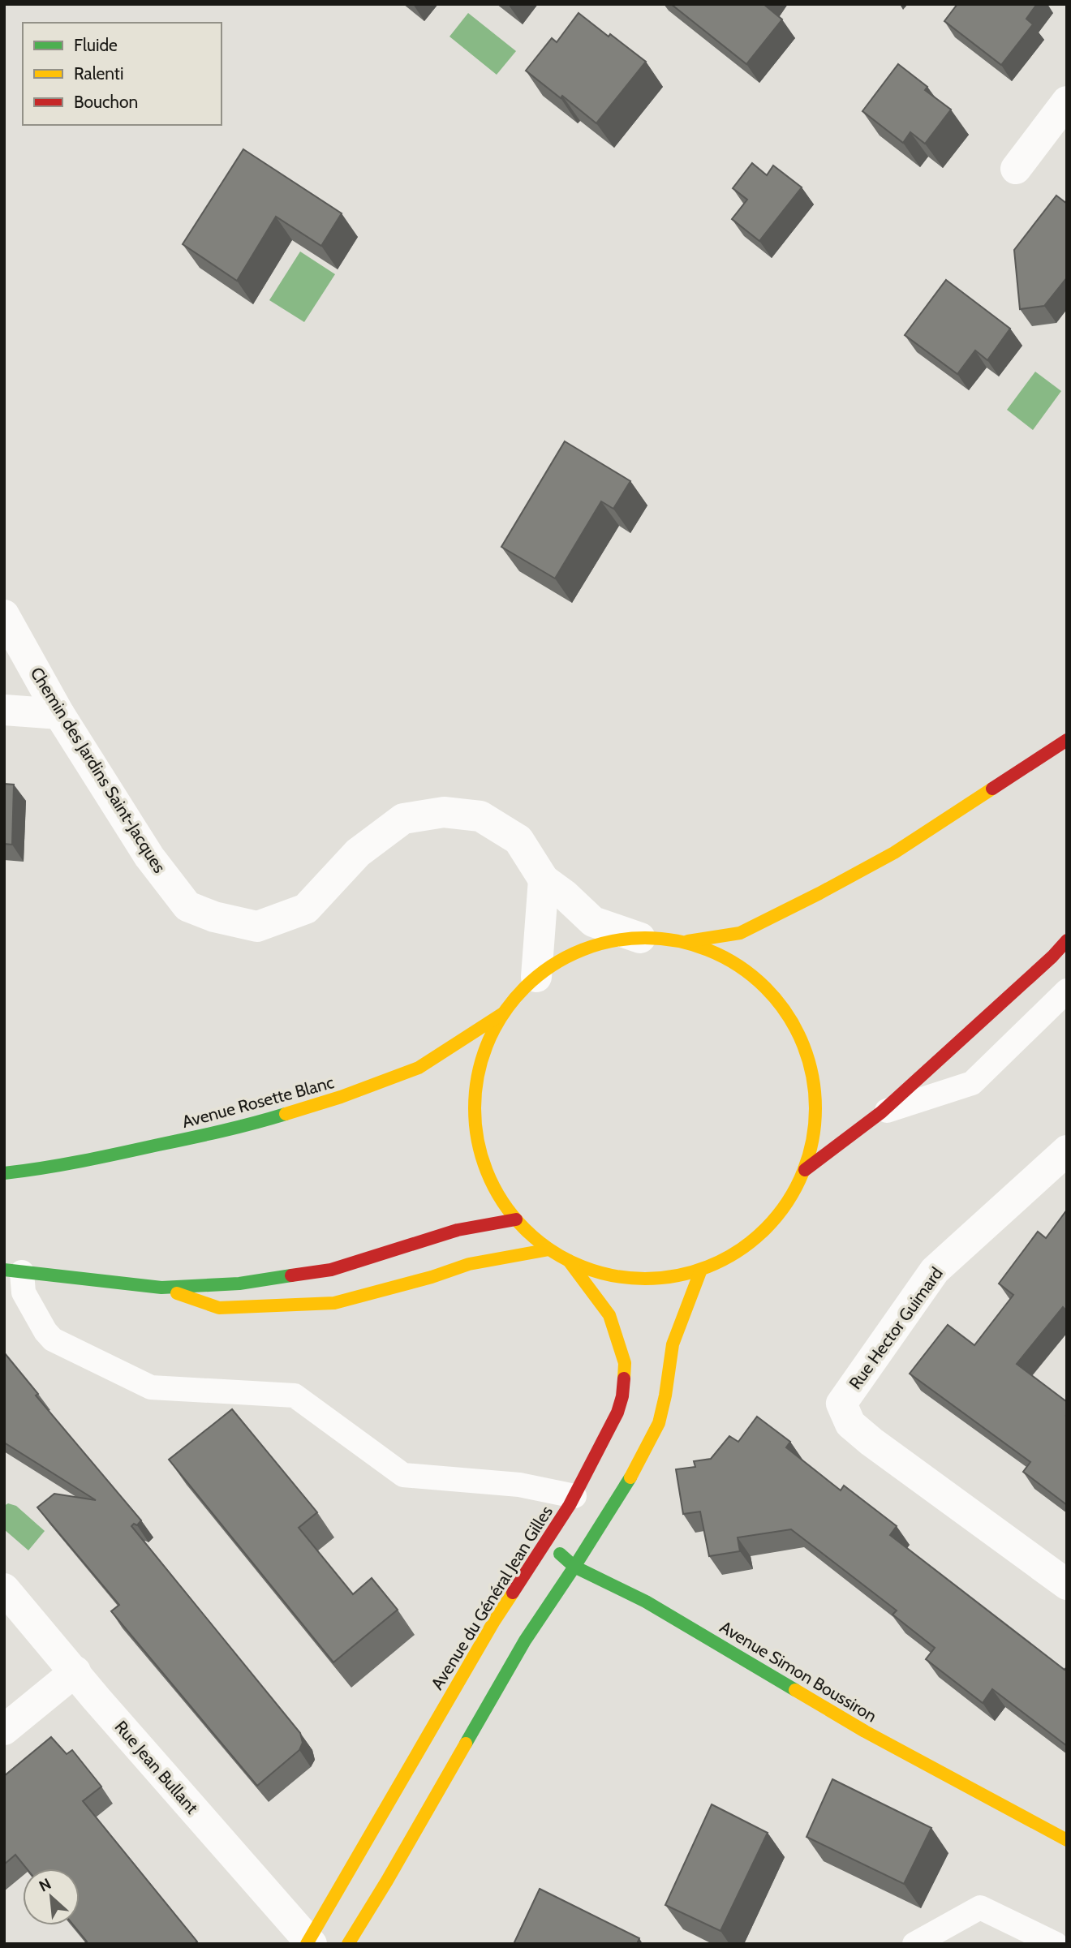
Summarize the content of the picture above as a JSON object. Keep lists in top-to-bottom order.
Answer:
{
  "streets": {
    "main road": ["Avenue Rosette Blanc", "Avenue du Général Jean Gilles", "Avenue Simon Boussiron"],
    "street": ["Chemin des Jardins Saint-Jacques", "Rue Hector Guimard", "Rue Jean Bullant"]
  },
  "crossings": [
    ["Avenue du Général Jean Gilles", "Avenue Simon Boussiron"],
    ["Avenue du Général Jean Gilles", "Rue Jean Bullant"]
  ],
  "legend": ["Fluide", "Ralenti", "Bouchon"],
  "north": "top left"
}
